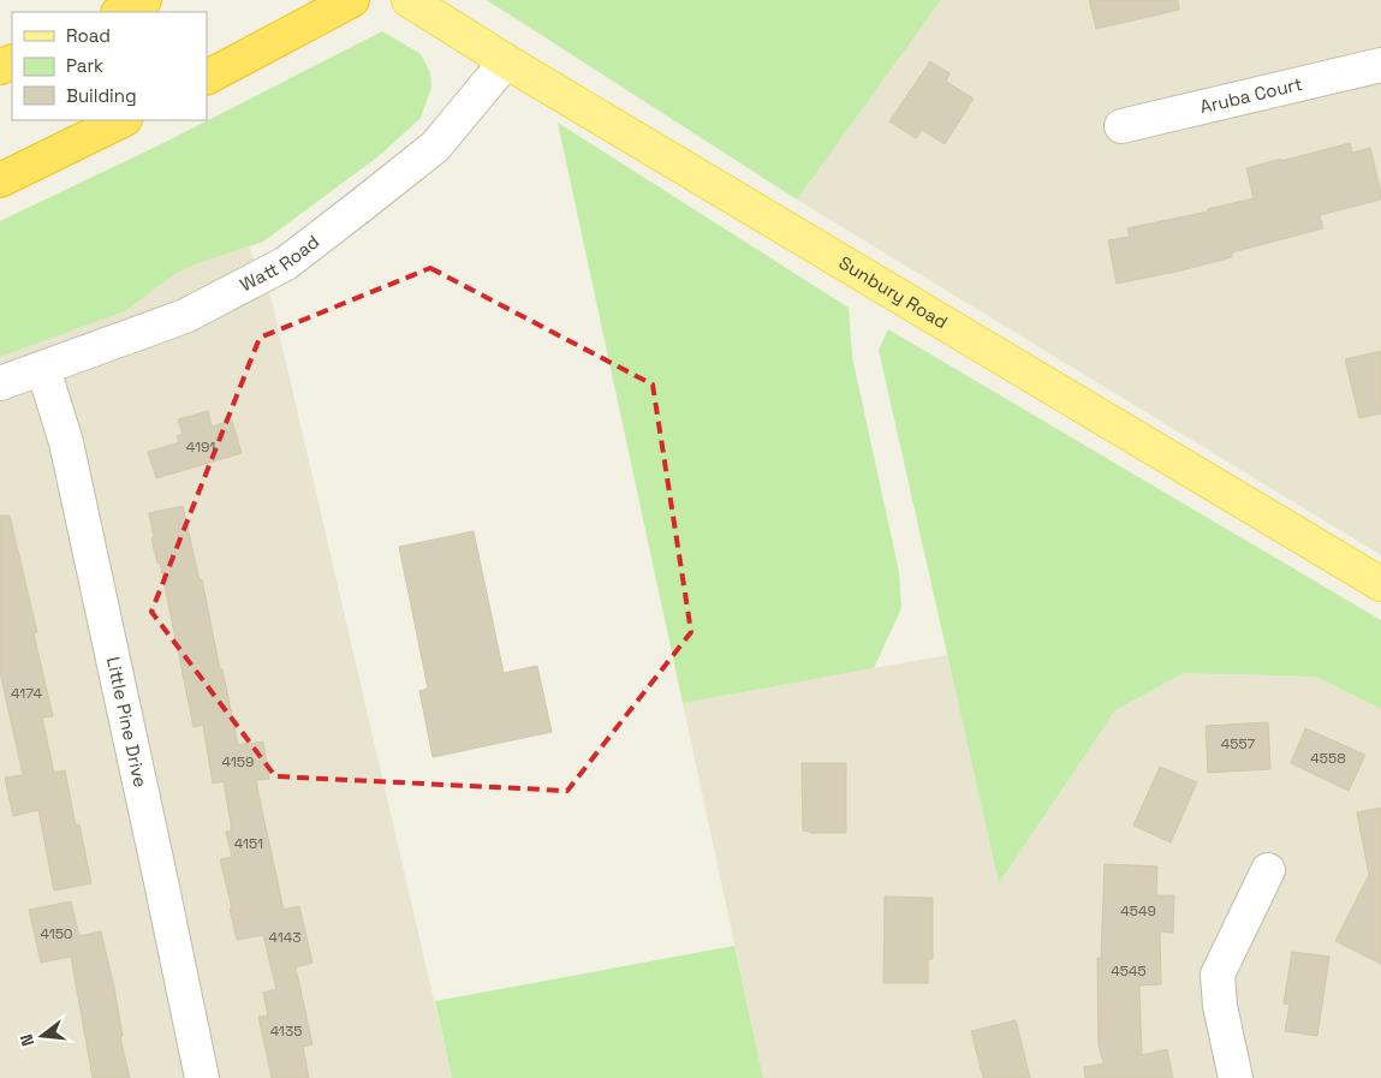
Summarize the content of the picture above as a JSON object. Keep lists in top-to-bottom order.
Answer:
{
  "streets": {
    "main road": ["Sunbury Road"],
    "street": ["Aruba Court", "Watt Road", "Little Pine Drive"]
  },
  "crossings": [
    ["Watt Road", "Sunbury Road"],
    ["Watt Road", "Little Pine Drive"]
  ],
  "house_numbers": [
    "4191",
    "4174",
    "4557",
    "4558",
    "4159",
    "4151",
    "4549",
    "4150",
    "4143",
    "4545",
    "4135"
  ],
  "legend": ["Road", "Park", "Building"],
  "north": "left"
}
